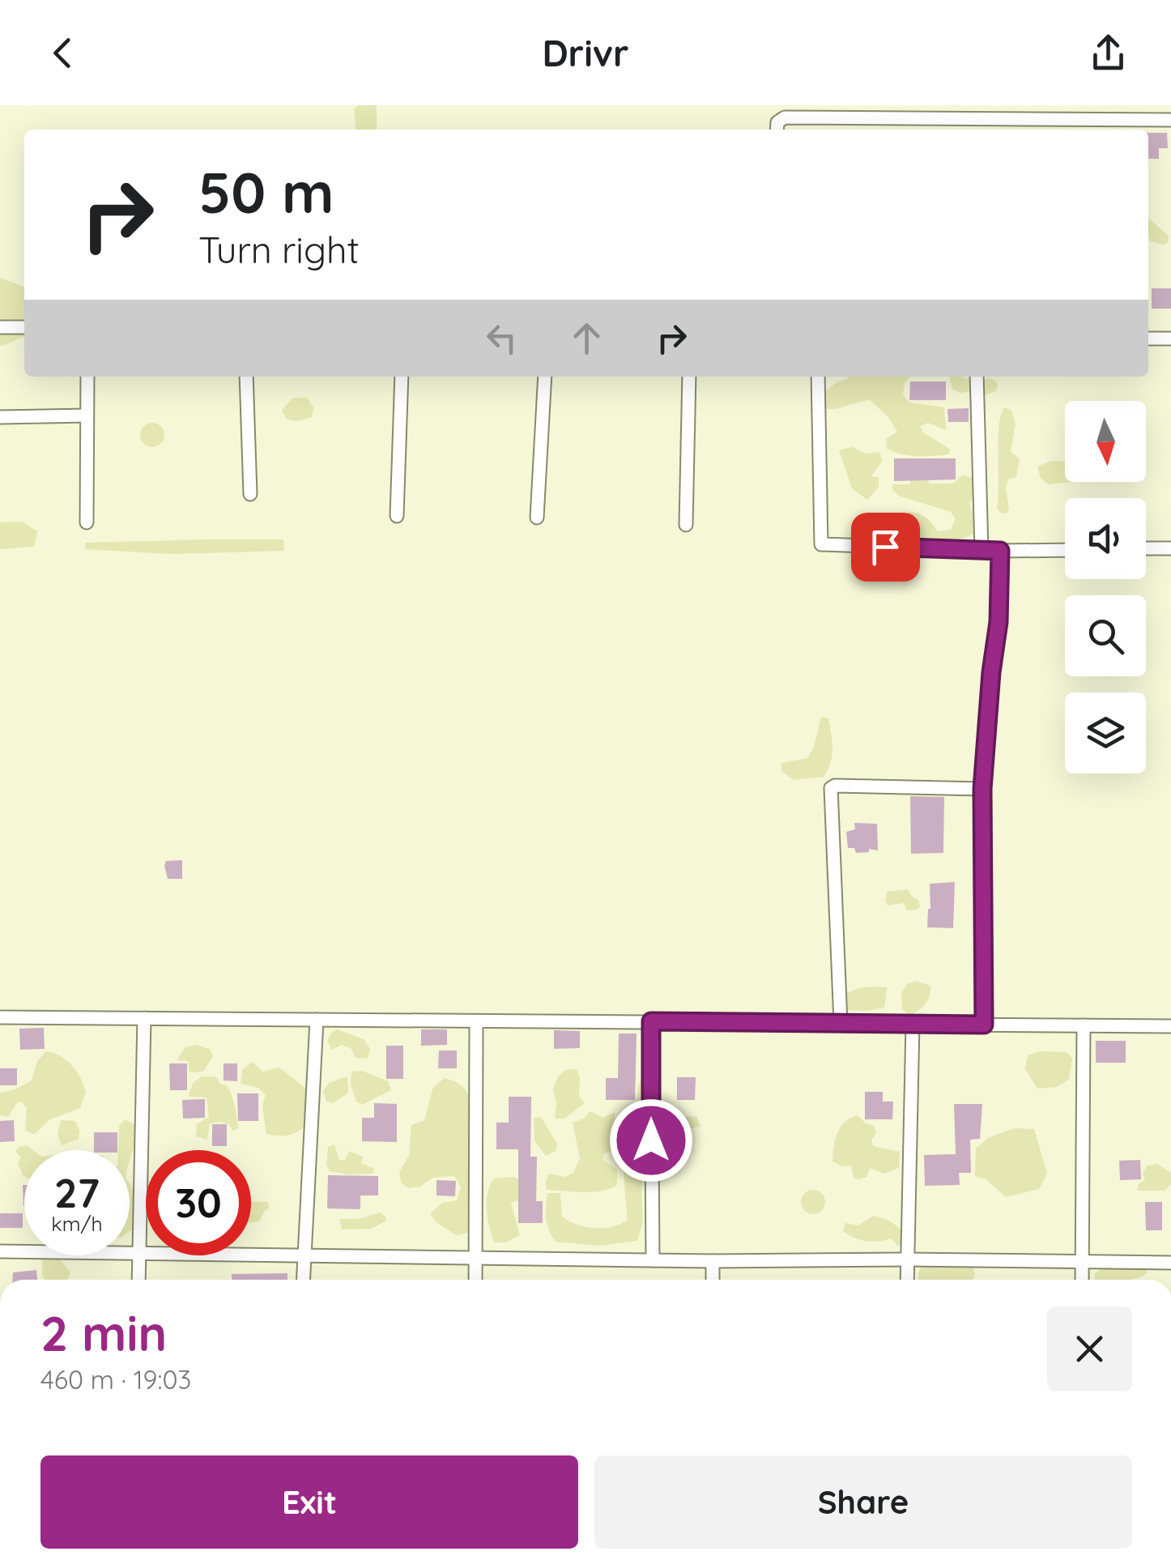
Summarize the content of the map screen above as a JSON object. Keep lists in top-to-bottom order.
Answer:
{
  "north": "bottom",
  "page": {
    "header": "Drivr",
    "turn": ["50 m", "Turn right"],
    "speed": "27 km/h",
    "limit": "30",
    "heading": ["2 min", "460 m · 19:03"],
    "buttons": ["Exit", "Share"]
  }
}
